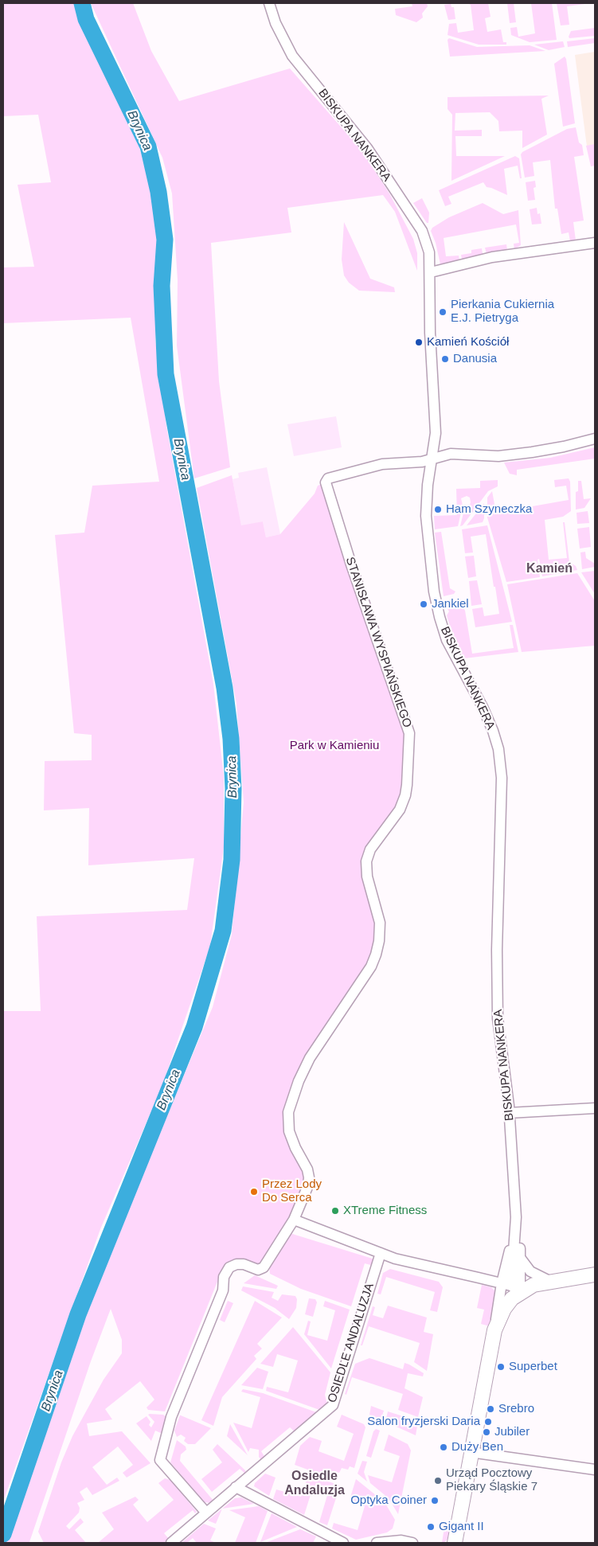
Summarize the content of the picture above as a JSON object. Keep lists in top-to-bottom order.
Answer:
{
  "streets": {
    "street": ["BISKUPA NANKERA", "STANISŁAWA WYSPIAŃSKIEGO", "OSIEDLE ANDALUZJA"]
  },
  "crossings": [
    ["BISKUPA NANKERA", "STANISŁAWA WYSPIAŃSKIEGO"],
    ["STANISŁAWA WYSPIAŃSKIEGO", "OSIEDLE ANDALUZJA"]
  ],
  "districts": ["Kamień", "Osiedle Andaluzja"],
  "water": ["Brynica"],
  "parks": ["Park w Kamieniu"],
  "places": [
    "Pierkania Cukiernia E.J. Pietryga",
    "Kamień Kościół",
    "Danusia",
    "Ham Szyneczka",
    "Jankiel",
    "Przez Lody Do Serca",
    "XTreme Fitness",
    "Superbet",
    "Srebro",
    "Salon fryzjerski Daria",
    "Jubiler",
    "Duży Ben",
    "Urząd Pocztowy Piekary Śląskie 7",
    "Optyka Coiner",
    "Gigant II"
  ]
}
